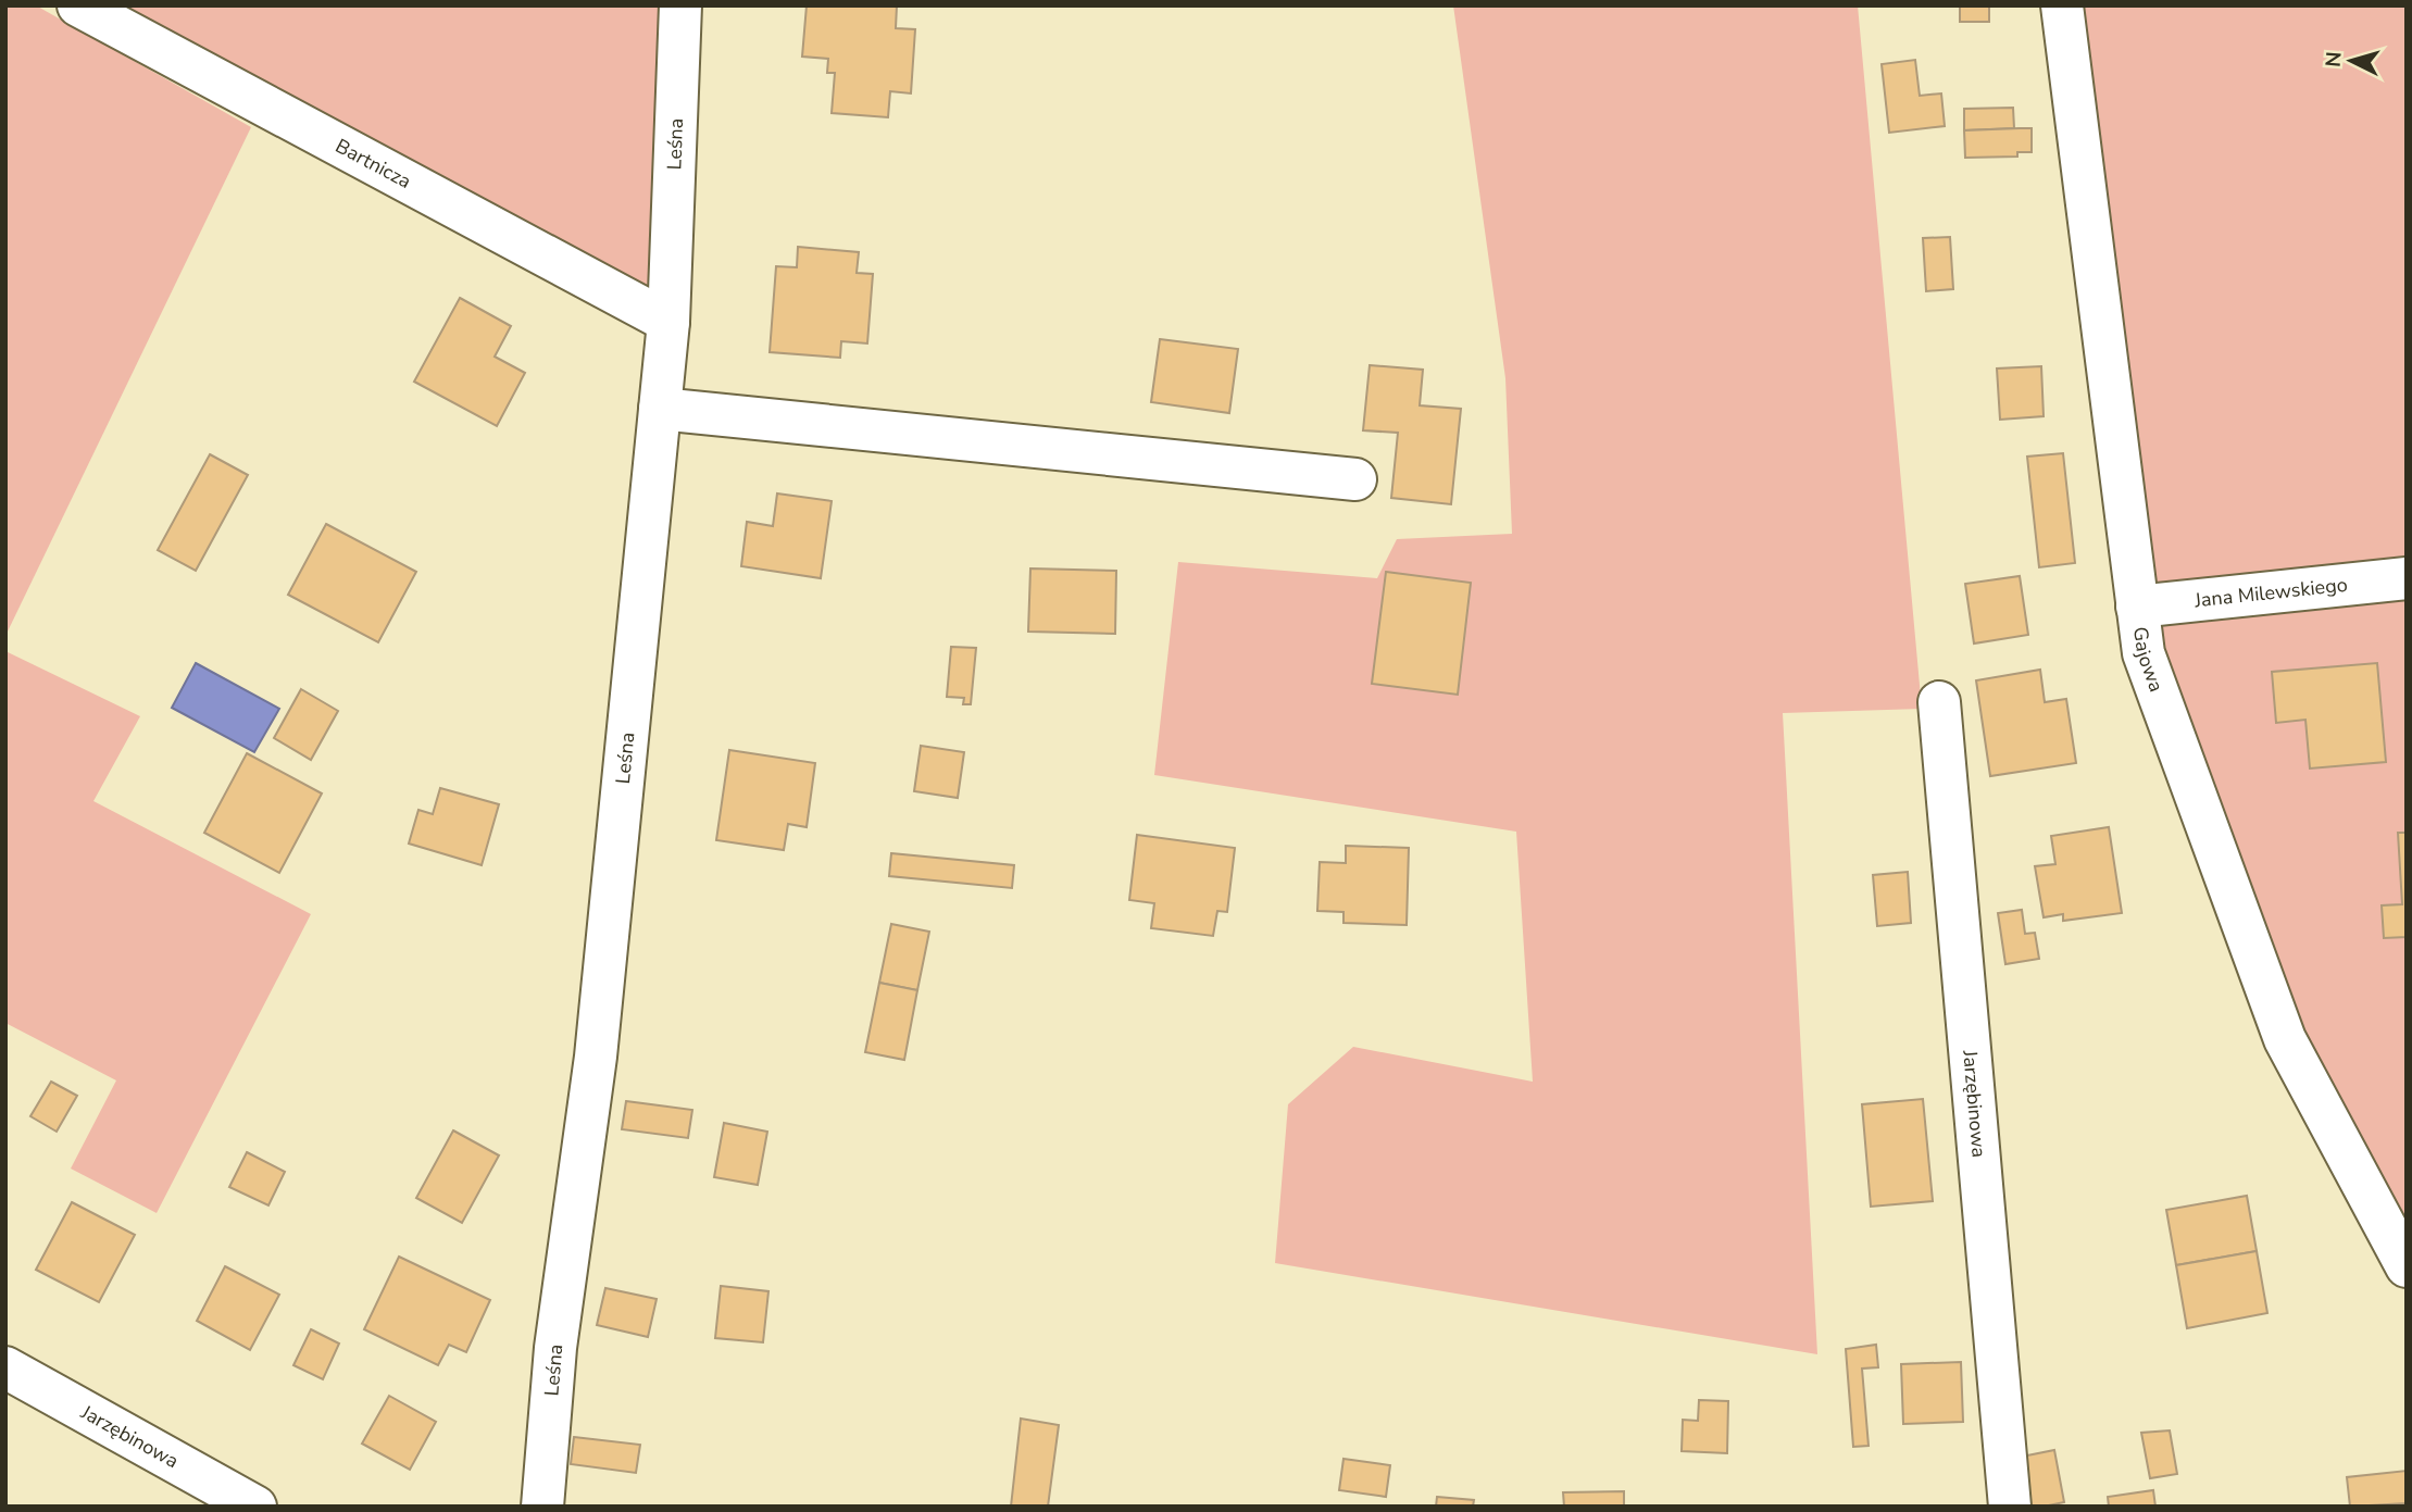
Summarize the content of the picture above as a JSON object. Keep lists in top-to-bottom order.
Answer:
{
  "streets": {
    "street": [
      "Leśna",
      "Bartnicza",
      "Jana Milewskiego",
      "Gajowa",
      "Jarzębinowa"
    ]
  },
  "crossings": [
    ["Leśna", "Bartnicza"],
    ["Jana Milewskiego", "Gajowa"]
  ],
  "north": "left"
}
